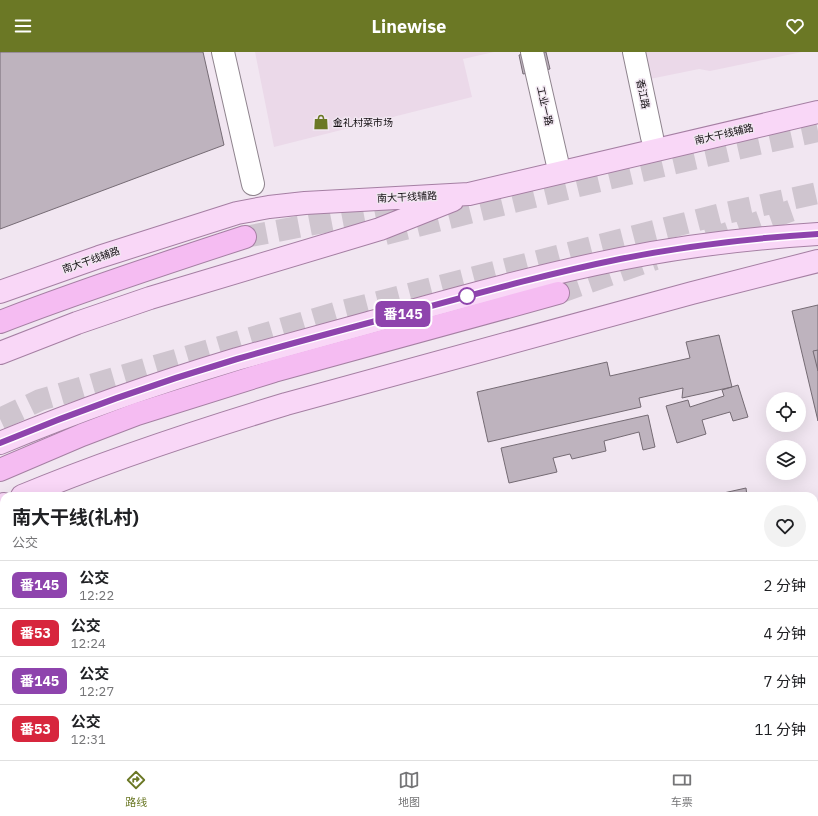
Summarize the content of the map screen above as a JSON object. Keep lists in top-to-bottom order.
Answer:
{
  "streets": {
    "main road": ["南大干线辅路"],
    "street": ["香江路", "工业一路"]
  },
  "places": {
    "shop": ["金礼村菜市场"]
  },
  "lines": ["bus line 番145"],
  "page": {
    "header": "Linewise",
    "on_map": "番145",
    "heading": ["南大干线(礼村)", "公交"],
    "list": [
      {
        "mark": "番145",
        "name": "公交",
        "note": "12:22",
        "value": "2 分钟"
      },
      {
        "mark": "番53",
        "name": "公交",
        "note": "12:24",
        "value": "4 分钟"
      },
      {
        "mark": "番145",
        "name": "公交",
        "note": "12:27",
        "value": "7 分钟"
      },
      {
        "mark": "番53",
        "name": "公交",
        "note": "12:31",
        "value": "11 分钟"
      }
    ],
    "tabs": ["路线", "地图", "车票"]
  }
}
